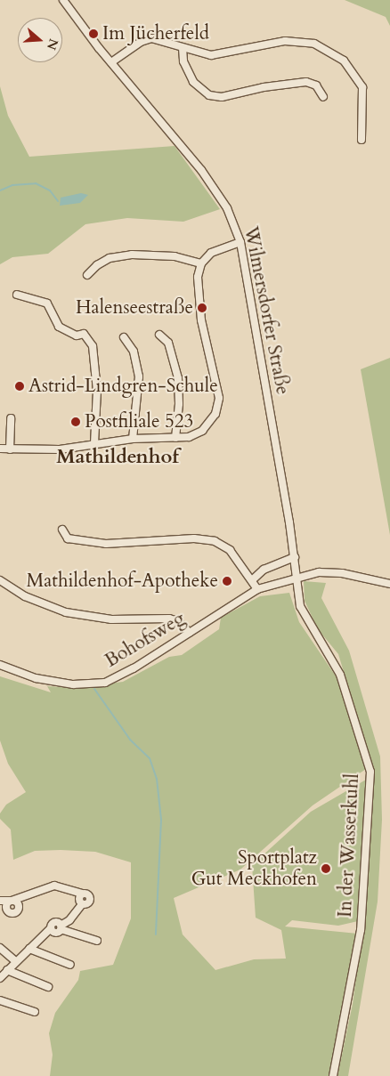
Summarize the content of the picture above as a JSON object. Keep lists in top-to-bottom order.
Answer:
{
  "streets": {
    "street": ["Wilmersdorfer Straße", "Bohofsweg", "In der Wasserkuhl"]
  },
  "crossings": [
    ["Wilmersdorfer Straße", "Bohofsweg"],
    ["Wilmersdorfer Straße", "In der Wasserkuhl"],
    ["Bohofsweg", "In der Wasserkuhl"]
  ],
  "districts": ["Mathildenhof"],
  "places": [
    "Im Jücherfeld",
    "Halenseestraße",
    "Astrid-Lindgren-Schule",
    "Postfiliale 523",
    "Mathildenhof-Apotheke",
    "Sportplatz Gut Meckhofen"
  ],
  "north": "right"
}
